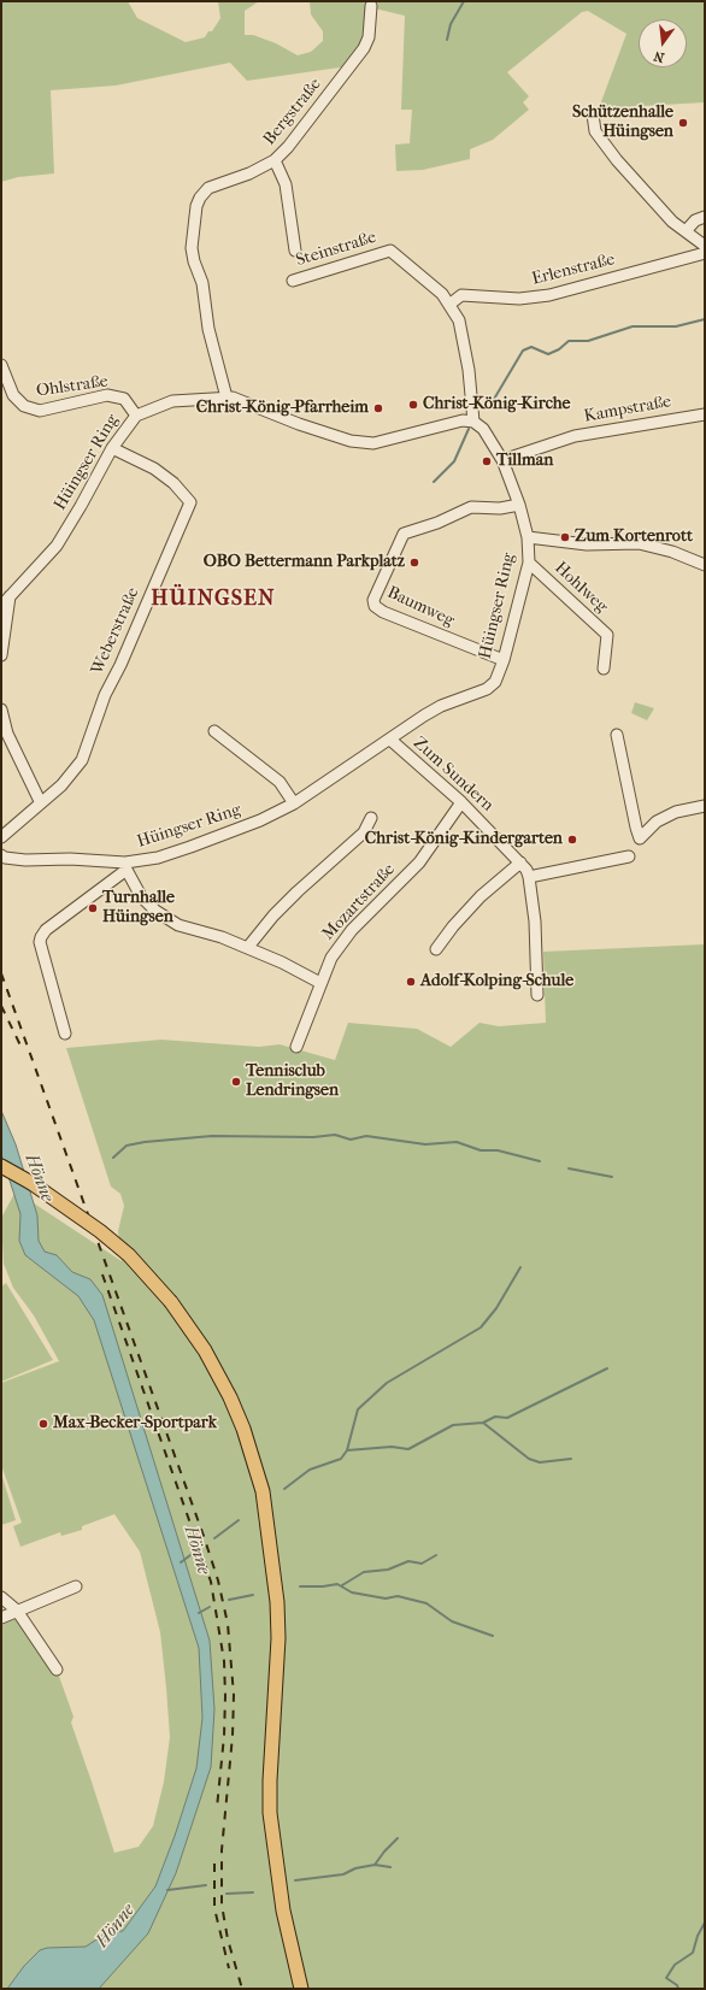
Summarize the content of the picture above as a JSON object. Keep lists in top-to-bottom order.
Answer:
{
  "streets": {
    "street": [
      "Bergstraße",
      "Steinstraße",
      "Erlenstraße",
      "Ohlstraße",
      "Kampstraße",
      "Hüingser Ring",
      "Hohlweg",
      "Baumweg",
      "Weberstraße",
      "Zum Sundern",
      "Mozartstraße"
    ]
  },
  "crossings": [
    ["Bergstraße", "Steinstraße"],
    ["Bergstraße", "Hüingser Ring"],
    ["Steinstraße", "Erlenstraße"],
    ["Steinstraße", "Hüingser Ring"],
    ["Ohlstraße", "Hüingser Ring"],
    ["Kampstraße", "Hüingser Ring"],
    ["Hüingser Ring", "Hohlweg"],
    ["Hüingser Ring", "Baumweg"],
    ["Hüingser Ring", "Weberstraße"],
    ["Hüingser Ring", "Zum Sundern"],
    ["Zum Sundern", "Mozartstraße"]
  ],
  "districts": ["HÜINGSEN"],
  "water": ["Hönne"],
  "places": [
    "Schützenhalle Hüingsen",
    "Christ-König-Kirche",
    "Christ-König-Pfarrheim",
    "Tillman",
    "Zum Kortenrott",
    "OBO Bettermann Parkplatz",
    "Christ-König-Kindergarten",
    "Turnhalle Hüingsen",
    "Adolf-Kolping-Schule",
    "Tennisclub Lendringsen",
    "Max-Becker-Sportpark"
  ],
  "north": "bottom"
}
